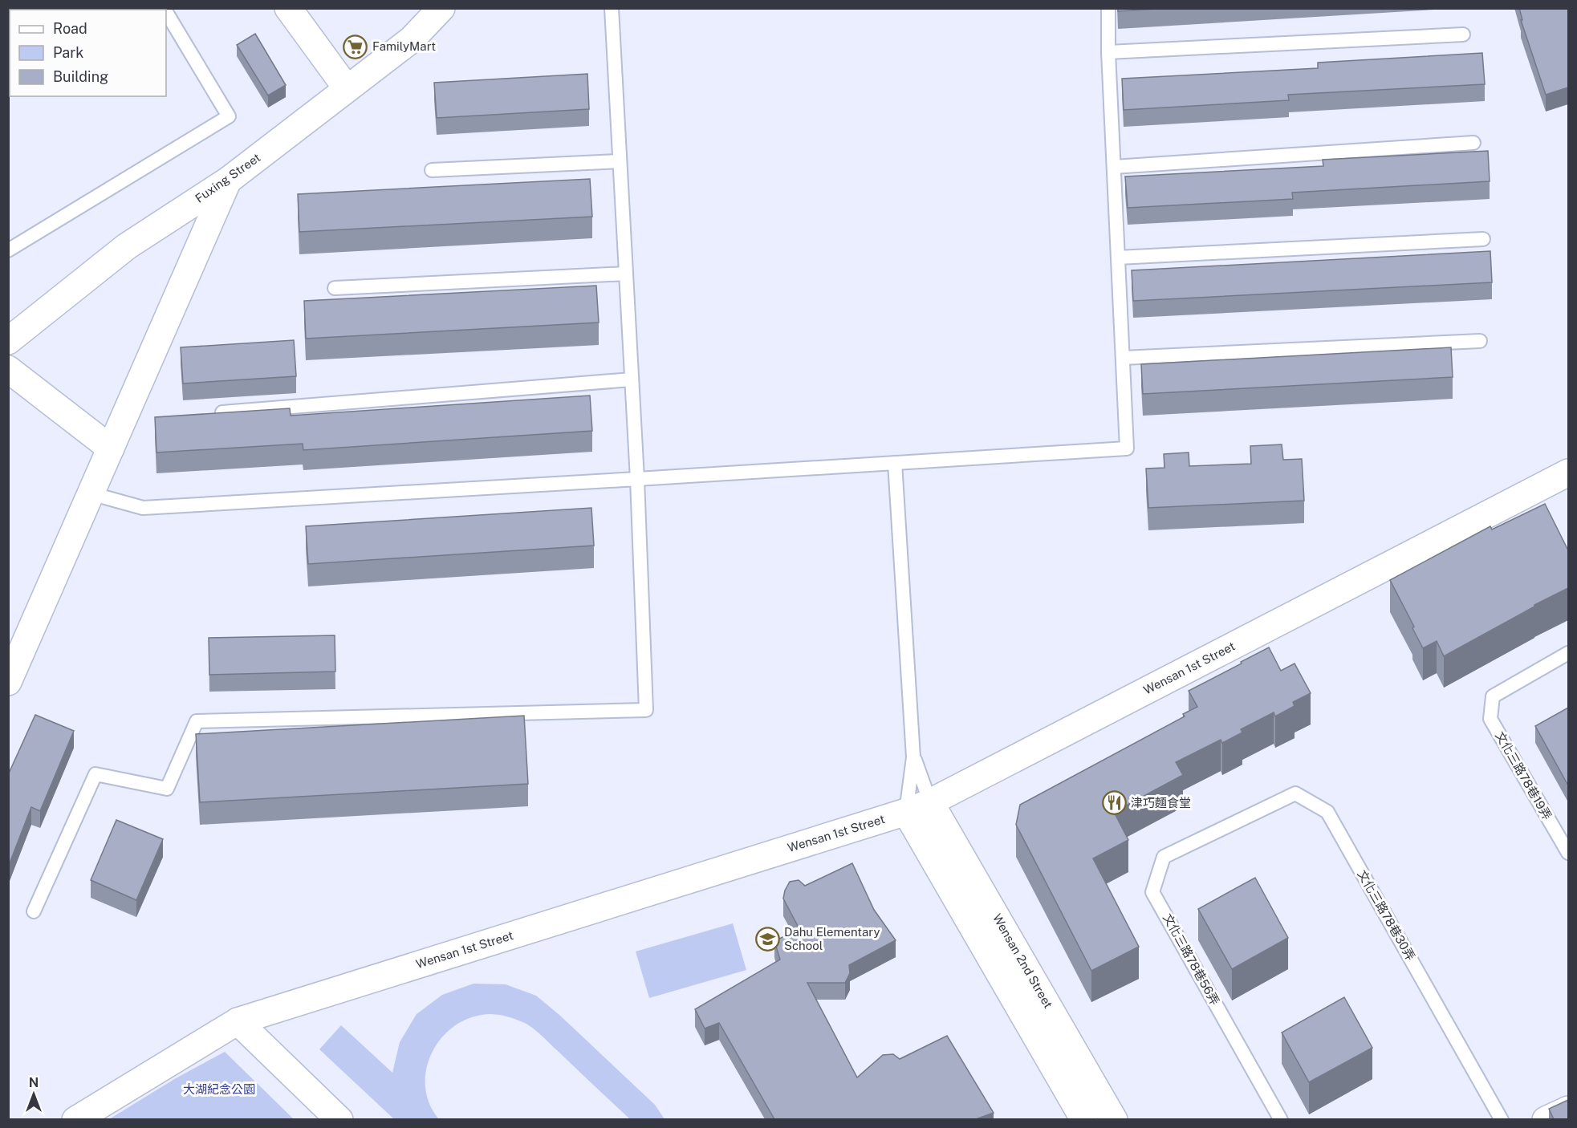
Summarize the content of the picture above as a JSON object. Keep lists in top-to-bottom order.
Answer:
{
  "streets": {
    "street": ["Fuxing Street", "Wensan 1st Street", "Wensan 2nd Street"],
    "lane": ["文化三路78巷19弄", "文化三路78巷30弄", "文化三路78巷56弄"]
  },
  "crossings": [
    ["Wensan 1st Street", "Wensan 2nd Street"],
    ["文化三路78巷30弄", "文化三路78巷56弄"]
  ],
  "parks": ["大湖紀念公園"],
  "places": {
    "supermarket": ["FamilyMart"],
    "restaurant": ["津巧麵食堂"],
    "school or university": ["Dahu Elementary School"]
  },
  "legend": ["Road", "Park", "Building"],
  "north": "top"
}
